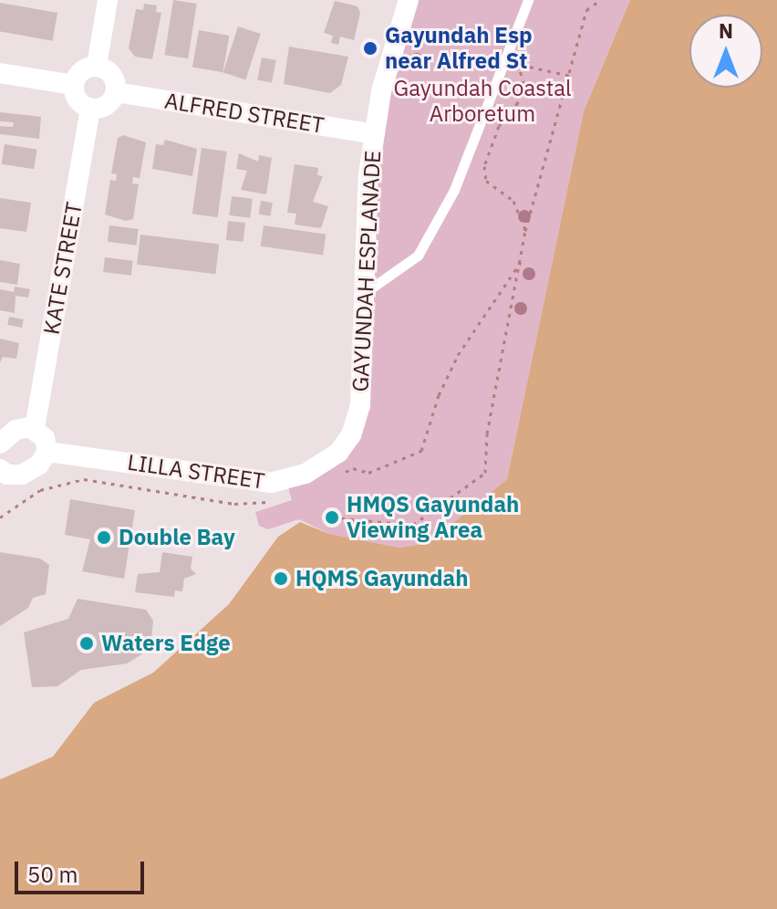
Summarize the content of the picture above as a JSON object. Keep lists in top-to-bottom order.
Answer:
{
  "streets": {
    "street": [
      "ALFRED STREET",
      "KATE STREET",
      "GAYUNDAH ESPLANADE",
      "LILLA STREET"
    ]
  },
  "crossings": [
    ["ALFRED STREET", "KATE STREET"],
    ["ALFRED STREET", "GAYUNDAH ESPLANADE"],
    ["GAYUNDAH ESPLANADE", "LILLA STREET"]
  ],
  "parks": ["Gayundah Coastal Arboretum"],
  "places": [
    "Gayundah Esp near Alfred St",
    "HMQS Gayundah Viewing Area",
    "Double Bay",
    "HQMS Gayundah",
    "Waters Edge"
  ],
  "scale_bar": "50 m",
  "north": "top"
}
